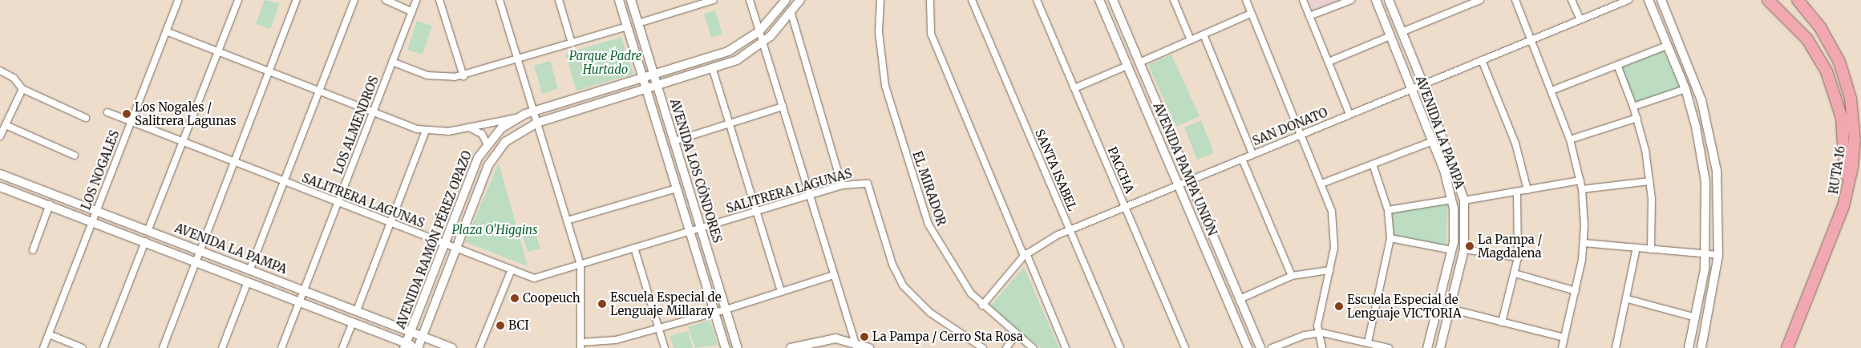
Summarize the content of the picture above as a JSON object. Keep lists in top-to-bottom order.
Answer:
{
  "streets": {
    "highway": ["RUTA 16"],
    "street": [
      "LOS ALMENDROS",
      "SAN DONATO",
      "AVENIDA LA PAMPA",
      "AVENIDA PAMPA UNIÓN",
      "LOS NOGALES",
      "SANTA ISABEL",
      "PACCHA",
      "AVENIDA LOS CÓNDORES",
      "EL MIRADOR",
      "SALITRERA LAGUNAS",
      "AVENIDA RAMÓN PÉREZ OPAZO"
    ]
  },
  "crossings": [
    ["LOS ALMENDROS", "AVENIDA LA PAMPA"],
    ["LOS ALMENDROS", "SALITRERA LAGUNAS"],
    ["SAN DONATO", "AVENIDA LA PAMPA"],
    ["SAN DONATO", "AVENIDA PAMPA UNIÓN"],
    ["SAN DONATO", "SANTA ISABEL"],
    ["SAN DONATO", "PACCHA"],
    ["SAN DONATO", "EL MIRADOR"],
    ["AVENIDA LA PAMPA", "LOS NOGALES"],
    ["AVENIDA LA PAMPA", "AVENIDA RAMÓN PÉREZ OPAZO"],
    ["LOS NOGALES", "SALITRERA LAGUNAS"],
    ["AVENIDA LOS CÓNDORES", "SALITRERA LAGUNAS"],
    ["AVENIDA LOS CÓNDORES", "AVENIDA RAMÓN PÉREZ OPAZO"],
    ["SALITRERA LAGUNAS", "AVENIDA RAMÓN PÉREZ OPAZO"]
  ],
  "parks": ["Parque Padre Hurtado", "Plaza O'Higgins"],
  "places": [
    "Los Nogales / Salitrera Lagunas",
    "La Pampa / Magdalena",
    "Coopeuch",
    "Escuela Especial de Lenguaje Millaray",
    "Escuela Especial de Lenguaje VICTORIA",
    "BCI",
    "La Pampa / Cerro Sta Rosa"
  ]
}
